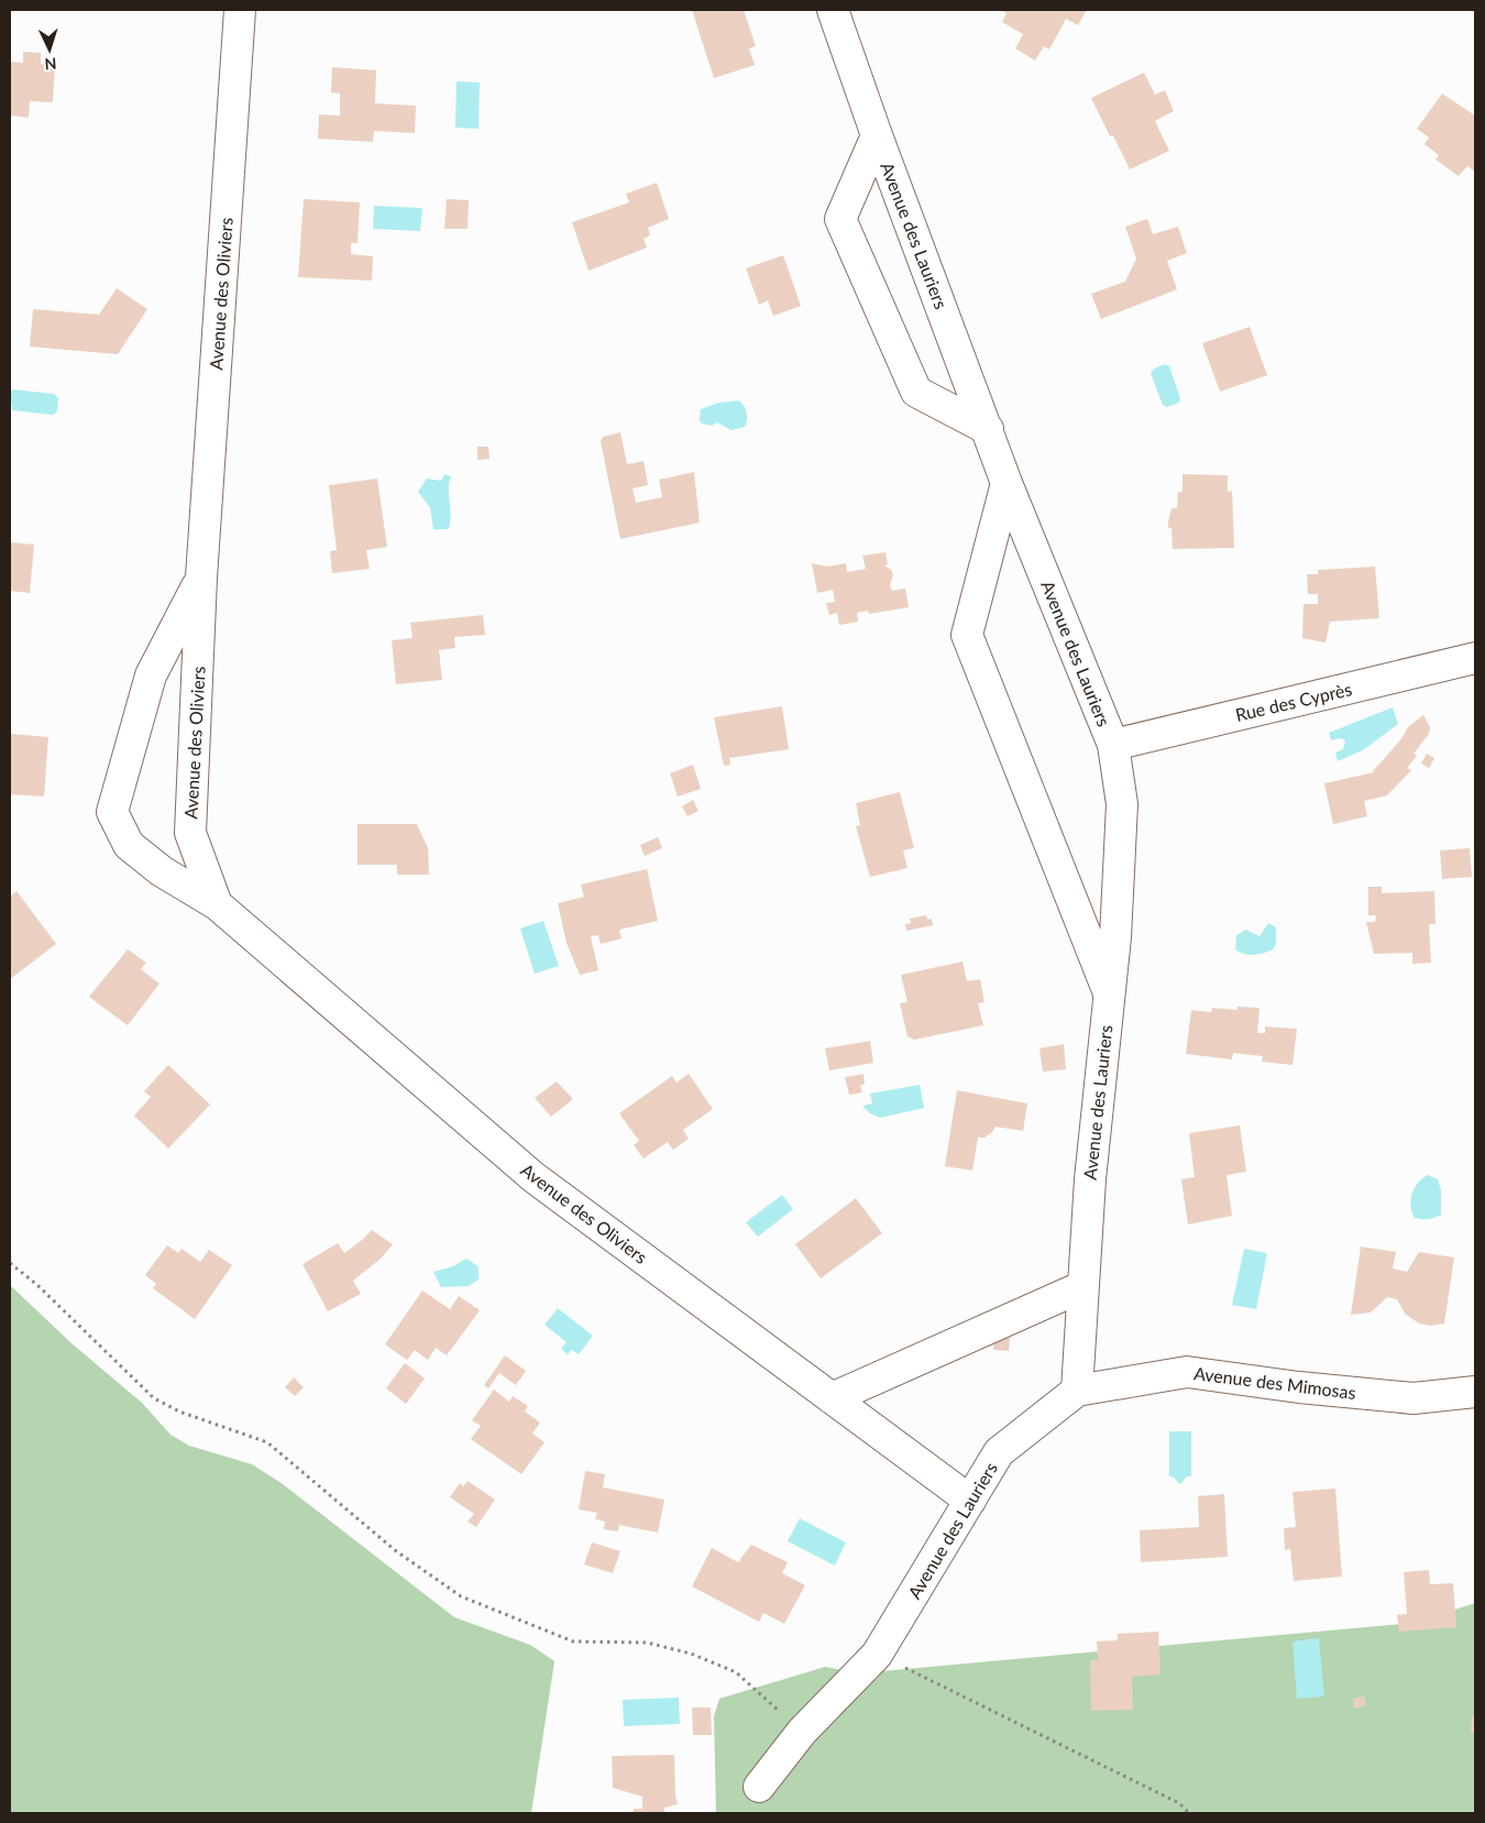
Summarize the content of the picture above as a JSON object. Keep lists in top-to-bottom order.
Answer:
{
  "streets": {
    "street": [
      "Avenue des Lauriers",
      "Avenue des Oliviers",
      "Rue des Cyprès",
      "Avenue des Mimosas"
    ]
  },
  "crossings": [
    ["Avenue des Lauriers", "Avenue des Oliviers"],
    ["Avenue des Lauriers", "Rue des Cyprès"],
    ["Avenue des Lauriers", "Avenue des Mimosas"]
  ],
  "north": "bottom"
}
